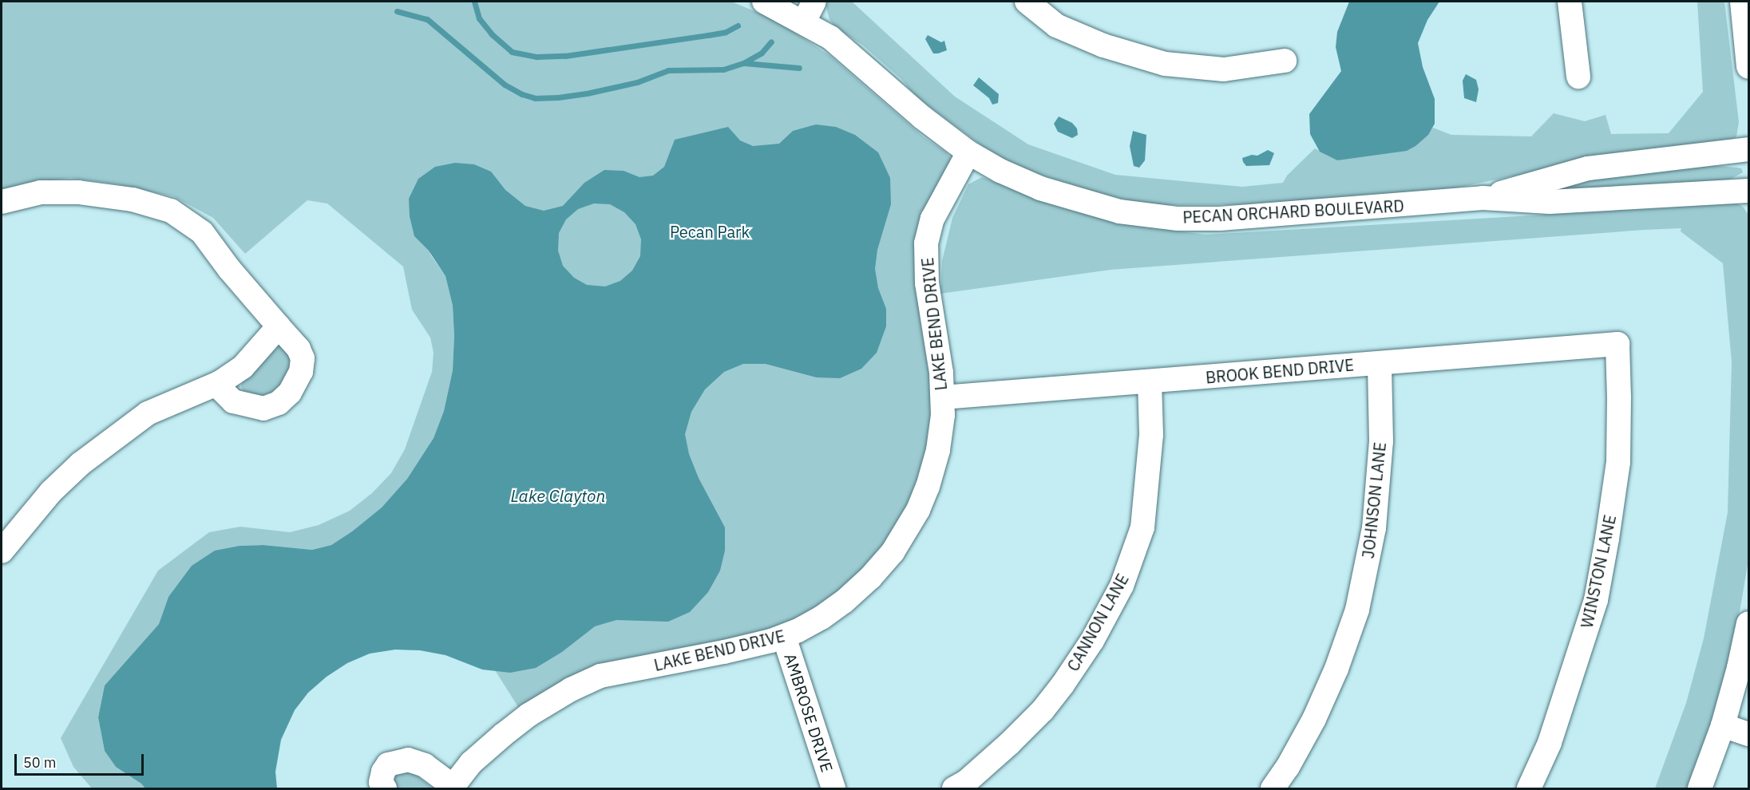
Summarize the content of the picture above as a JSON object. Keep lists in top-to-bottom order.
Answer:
{
  "streets": {
    "street": [
      "PECAN ORCHARD BOULEVARD",
      "LAKE BEND DRIVE",
      "BROOK BEND DRIVE",
      "JOHNSON LANE",
      "WINSTON LANE",
      "CANNON LANE",
      "AMBROSE DRIVE"
    ]
  },
  "crossings": [
    ["PECAN ORCHARD BOULEVARD", "LAKE BEND DRIVE"],
    ["LAKE BEND DRIVE", "BROOK BEND DRIVE"],
    ["LAKE BEND DRIVE", "AMBROSE DRIVE"],
    ["BROOK BEND DRIVE", "JOHNSON LANE"],
    ["BROOK BEND DRIVE", "WINSTON LANE"],
    ["BROOK BEND DRIVE", "CANNON LANE"]
  ],
  "water": ["Lake Clayton"],
  "parks": ["Pecan Park"],
  "scale_bar": "50 m"
}
